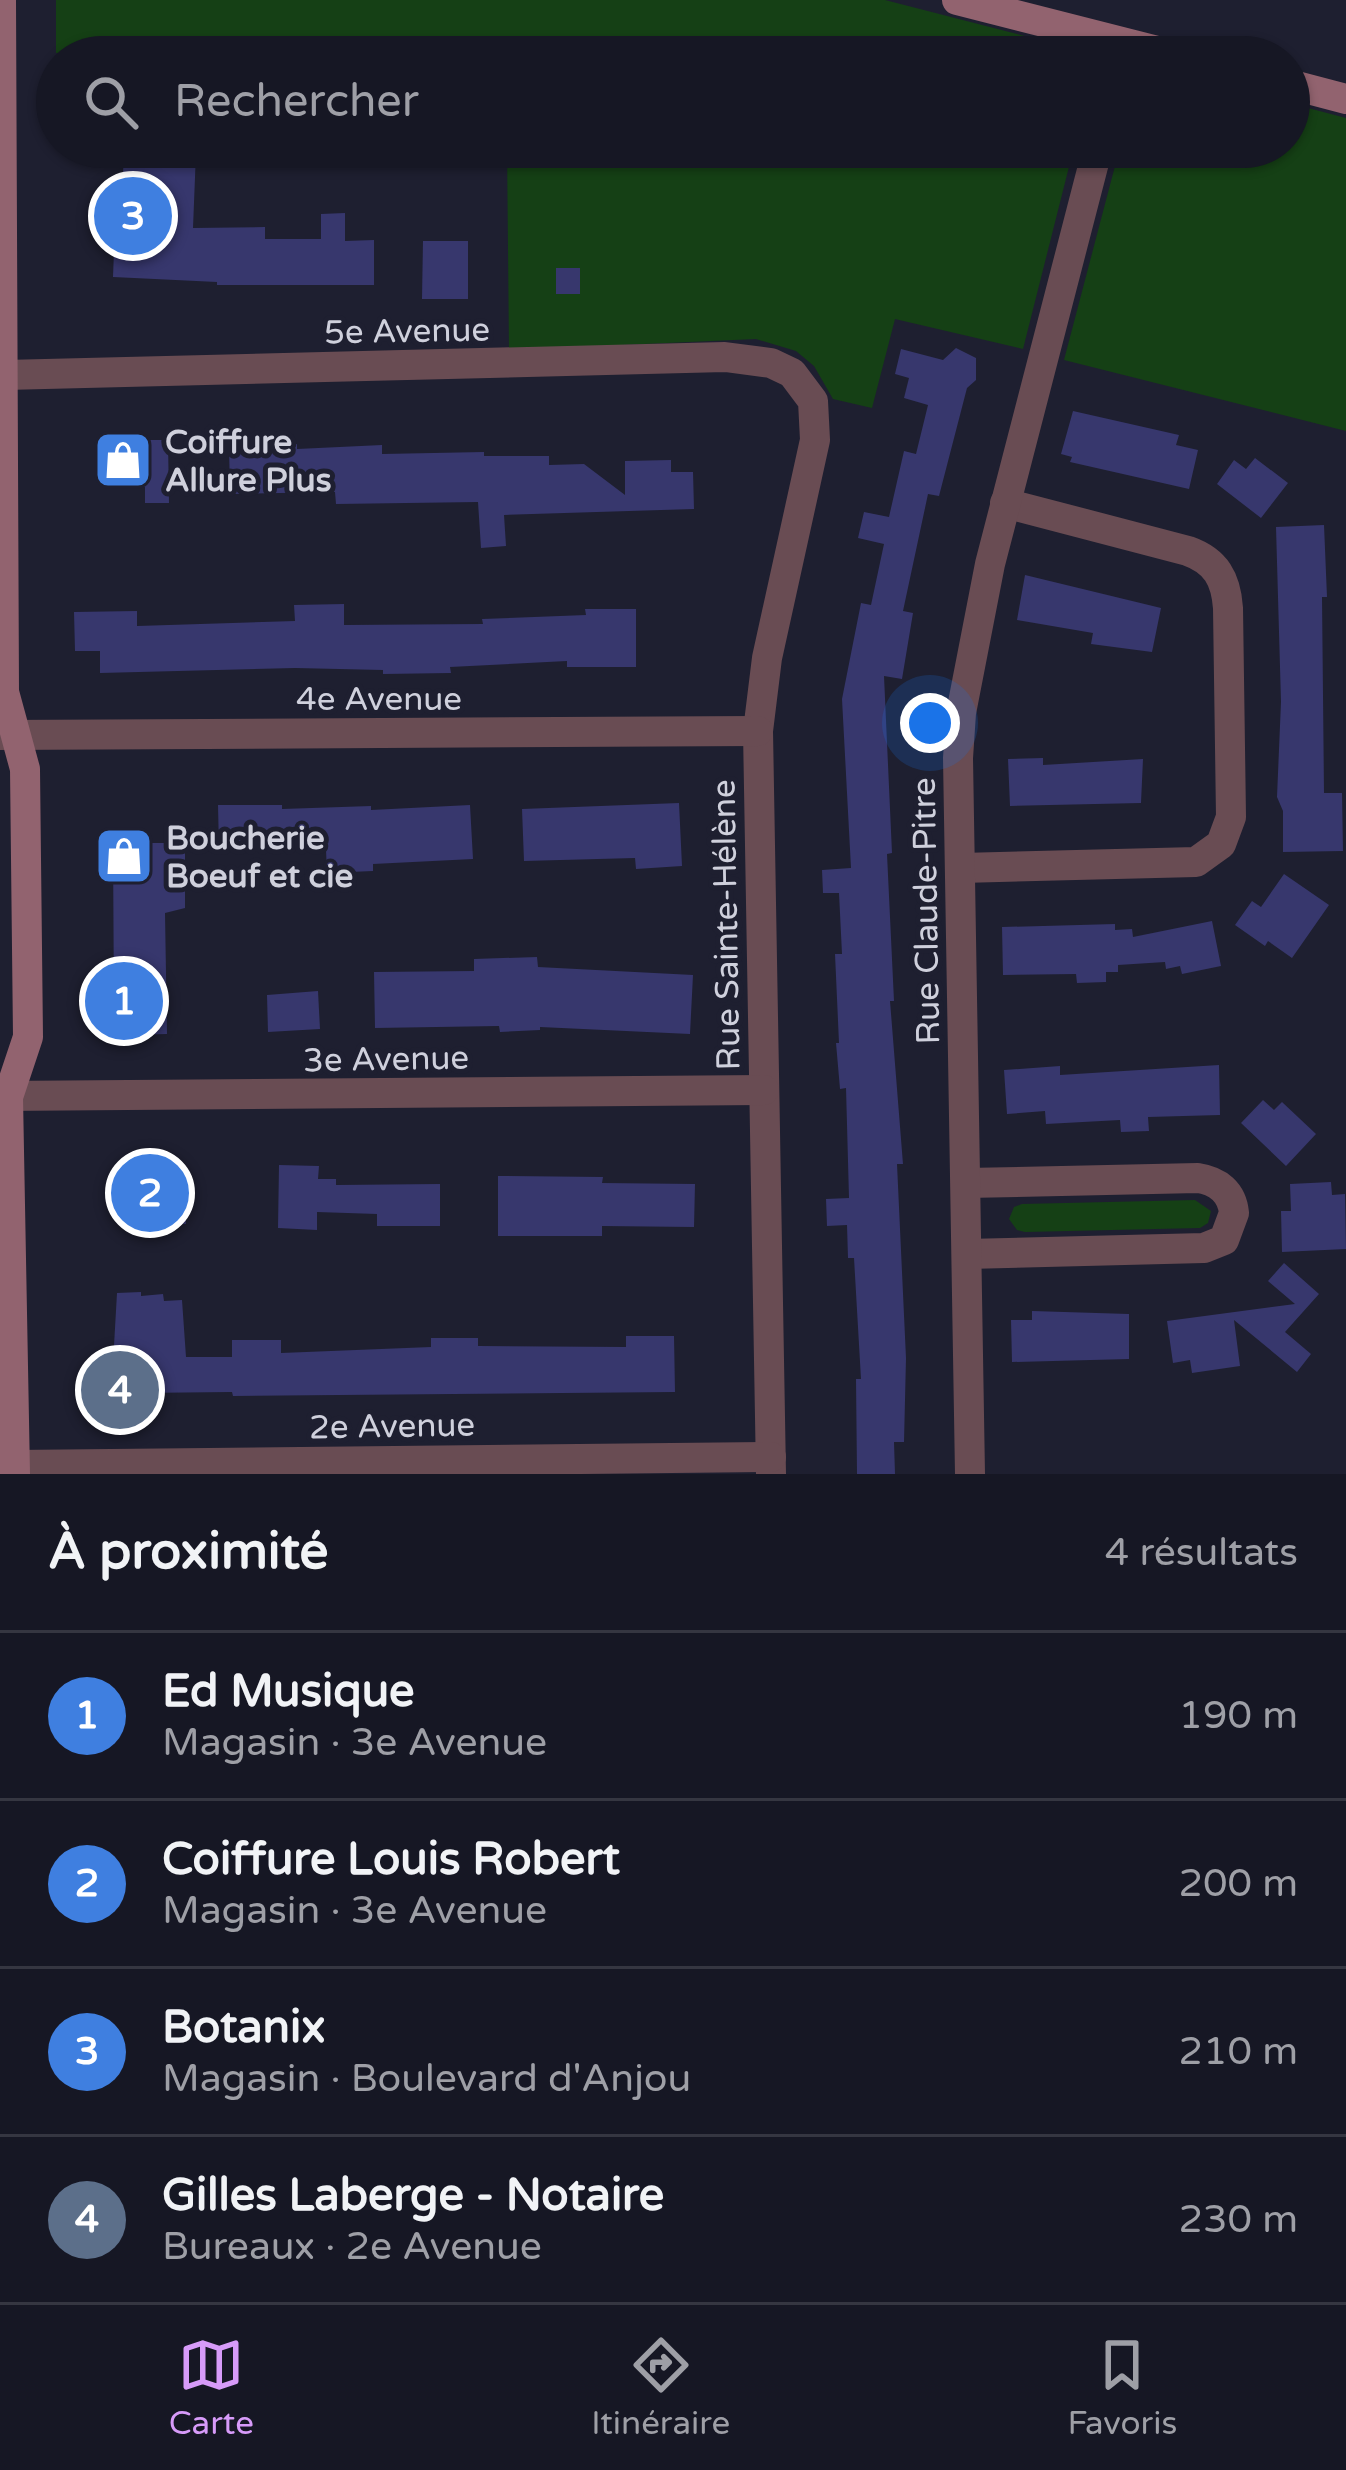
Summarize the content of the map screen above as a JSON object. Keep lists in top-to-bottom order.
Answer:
{
  "streets": {
    "street": [
      "5e Avenue",
      "4e Avenue",
      "Rue Claude-Pitre",
      "Rue Sainte-Hélène",
      "3e Avenue",
      "2e Avenue"
    ]
  },
  "crossings": [
    ["5e Avenue", "Rue Sainte-Hélène"],
    ["4e Avenue", "Rue Sainte-Hélène"],
    ["Rue Sainte-Hélène", "3e Avenue"],
    ["Rue Sainte-Hélène", "2e Avenue"]
  ],
  "places": {
    "shop": ["Coiffure Allure Plus", "Boucherie Boeuf et cie"]
  },
  "page": {
    "search": "Rechercher",
    "pins": [
      "3",
      "1",
      "2",
      "4"
    ],
    "heading": ["À proximité", "4 résultats"],
    "list": [
      {
        "mark": "1",
        "name": "Ed Musique",
        "note": "Magasin · 3e Avenue",
        "value": "190 m"
      },
      {
        "mark": "2",
        "name": "Coiffure Louis Robert",
        "note": "Magasin · 3e Avenue",
        "value": "200 m"
      },
      {
        "mark": "3",
        "name": "Botanix",
        "note": "Magasin · Boulevard d'Anjou",
        "value": "210 m"
      },
      {
        "mark": "4",
        "name": "Gilles Laberge - Notaire",
        "note": "Bureaux · 2e Avenue",
        "value": "230 m"
      }
    ],
    "nav": ["Carte", "Itinéraire", "Favoris"]
  }
}
